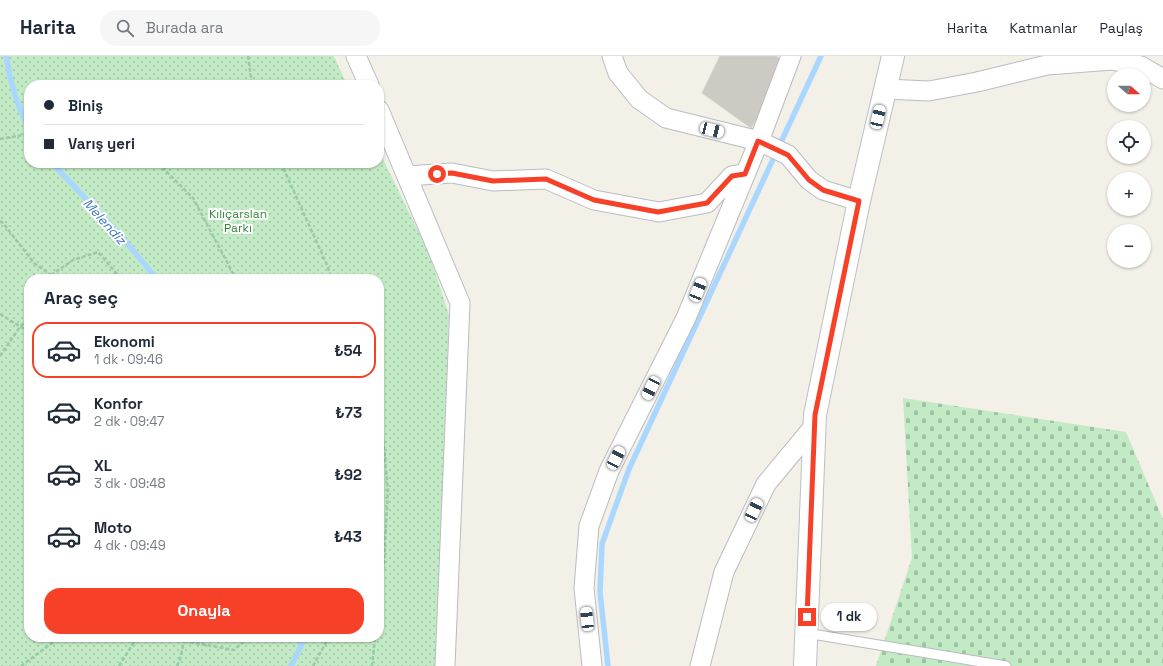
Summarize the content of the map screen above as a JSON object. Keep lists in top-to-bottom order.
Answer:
{
  "water": ["Melendiz"],
  "parks": ["Kılıçarslan Parkı"],
  "north": "right",
  "page": {
    "header": "Harita",
    "search": "Burada ara",
    "nav": ["Harita", "Katmanlar", "Paylaş"],
    "map_buttons": ["+", "−"],
    "banner": ["Biniş", "Varış yeri"],
    "heading": "Araç seç",
    "list": [
      {
        "name": "Ekonomi",
        "note": "1 dk · 09:46",
        "value": "₺54"
      },
      {
        "name": "Konfor",
        "note": "2 dk · 09:47",
        "value": "₺73"
      },
      {
        "name": "XL",
        "note": "3 dk · 09:48",
        "value": "₺92"
      },
      {
        "name": "Moto",
        "note": "4 dk · 09:49",
        "value": "₺43"
      }
    ],
    "buttons": "Onayla",
    "bubble": "1 dk"
  }
}
